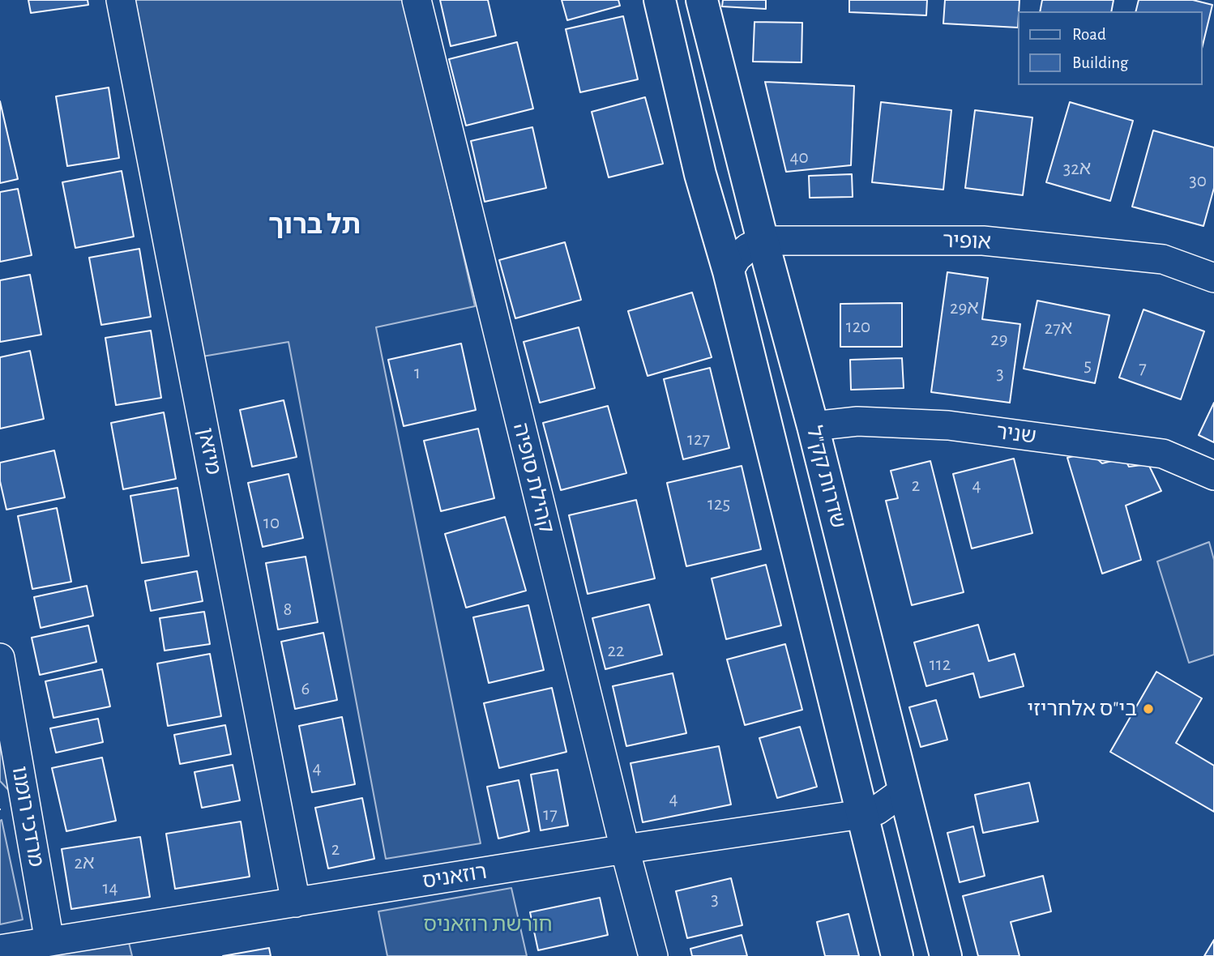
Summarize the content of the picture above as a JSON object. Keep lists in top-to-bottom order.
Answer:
{
  "streets": {
    "main road": ["שדרות קק\"ל"],
    "street": [
      "אופיר",
      "שניר",
      "מיזאן",
      "קהילת סופיה",
      "מרדכי רומנו",
      "רוזאניס"
    ]
  },
  "crossings": [
    ["אופיר", "שדרות קק\"ל"],
    ["שניר", "שדרות קק\"ל"],
    ["מיזאן", "רוזאניס"],
    ["שדרות קק\"ל", "רוזאניס"],
    ["קהילת סופיה", "רוזאניס"],
    ["מרדכי רומנו", "רוזאניס"]
  ],
  "districts": ["תל ברוך"],
  "parks": ["חורשת רוזאניס"],
  "places": ["בי\"ס אלחריזי"],
  "house_numbers": [
    "40",
    "32א",
    "30",
    "29א",
    "120",
    "27א",
    "29",
    "5",
    "7",
    "1",
    "3",
    "127",
    "2",
    "4",
    "125",
    "10",
    "8",
    "22",
    "112",
    "6",
    "4",
    "4",
    "17",
    "2",
    "2א",
    "14",
    "3"
  ],
  "legend": ["Road", "Building"]
}
